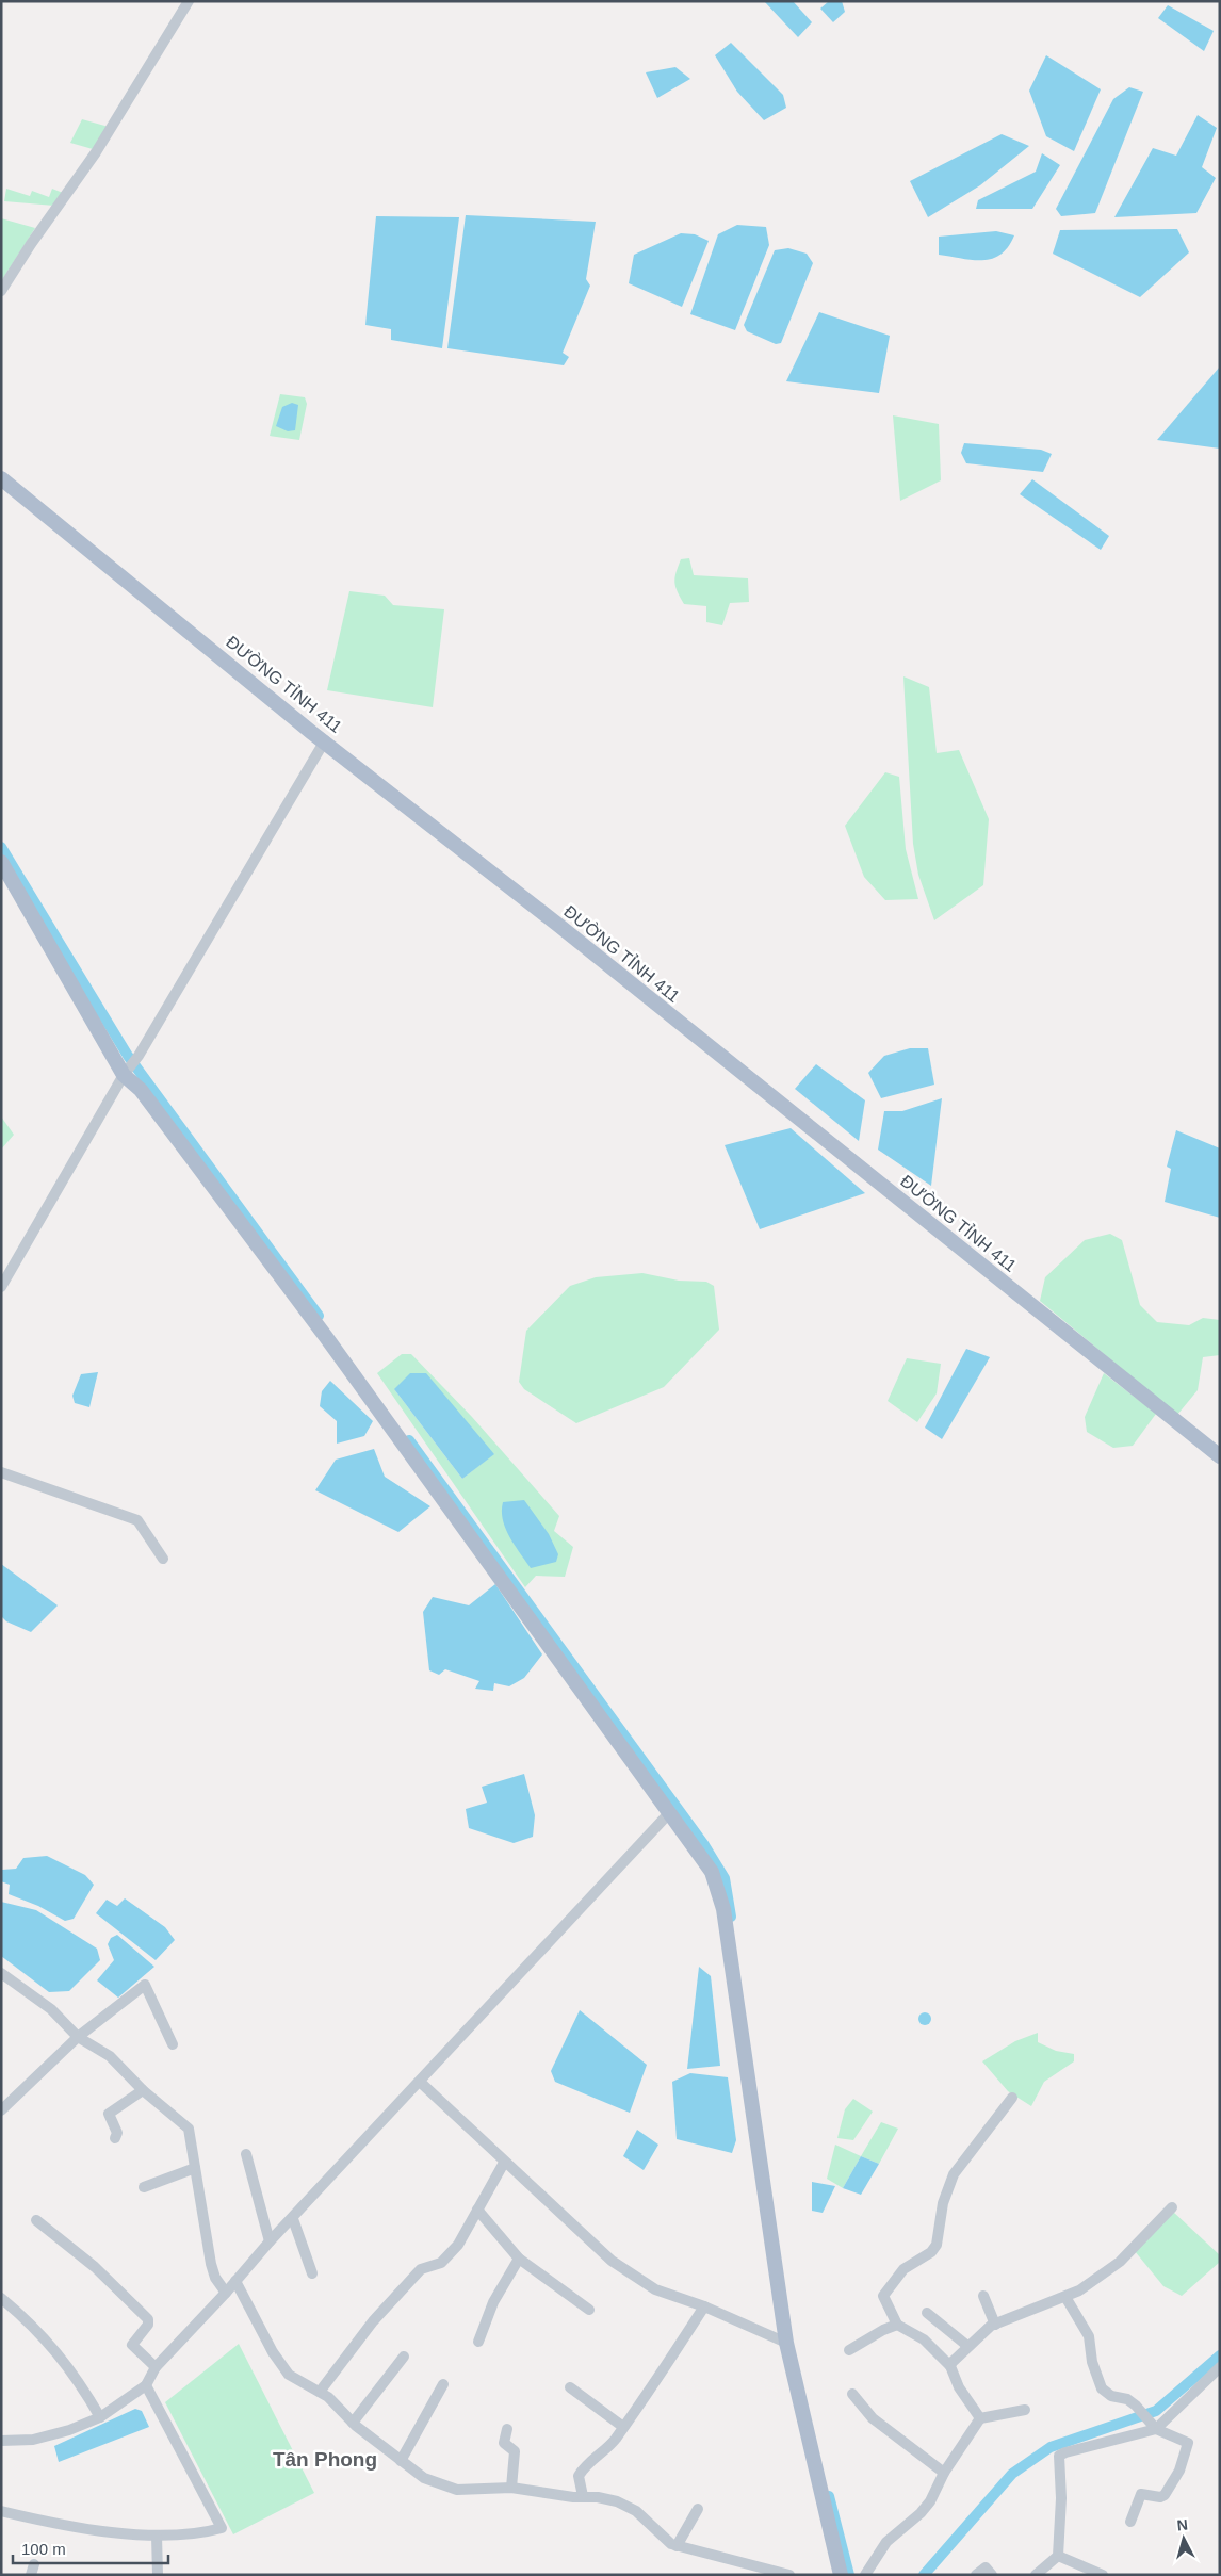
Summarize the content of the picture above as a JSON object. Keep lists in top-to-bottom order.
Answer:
{
  "streets": {
    "main road": ["ĐƯỜNG TỈNH 411"]
  },
  "districts": ["Tân Phong"],
  "scale_bar": "100 m",
  "north": "top"
}
